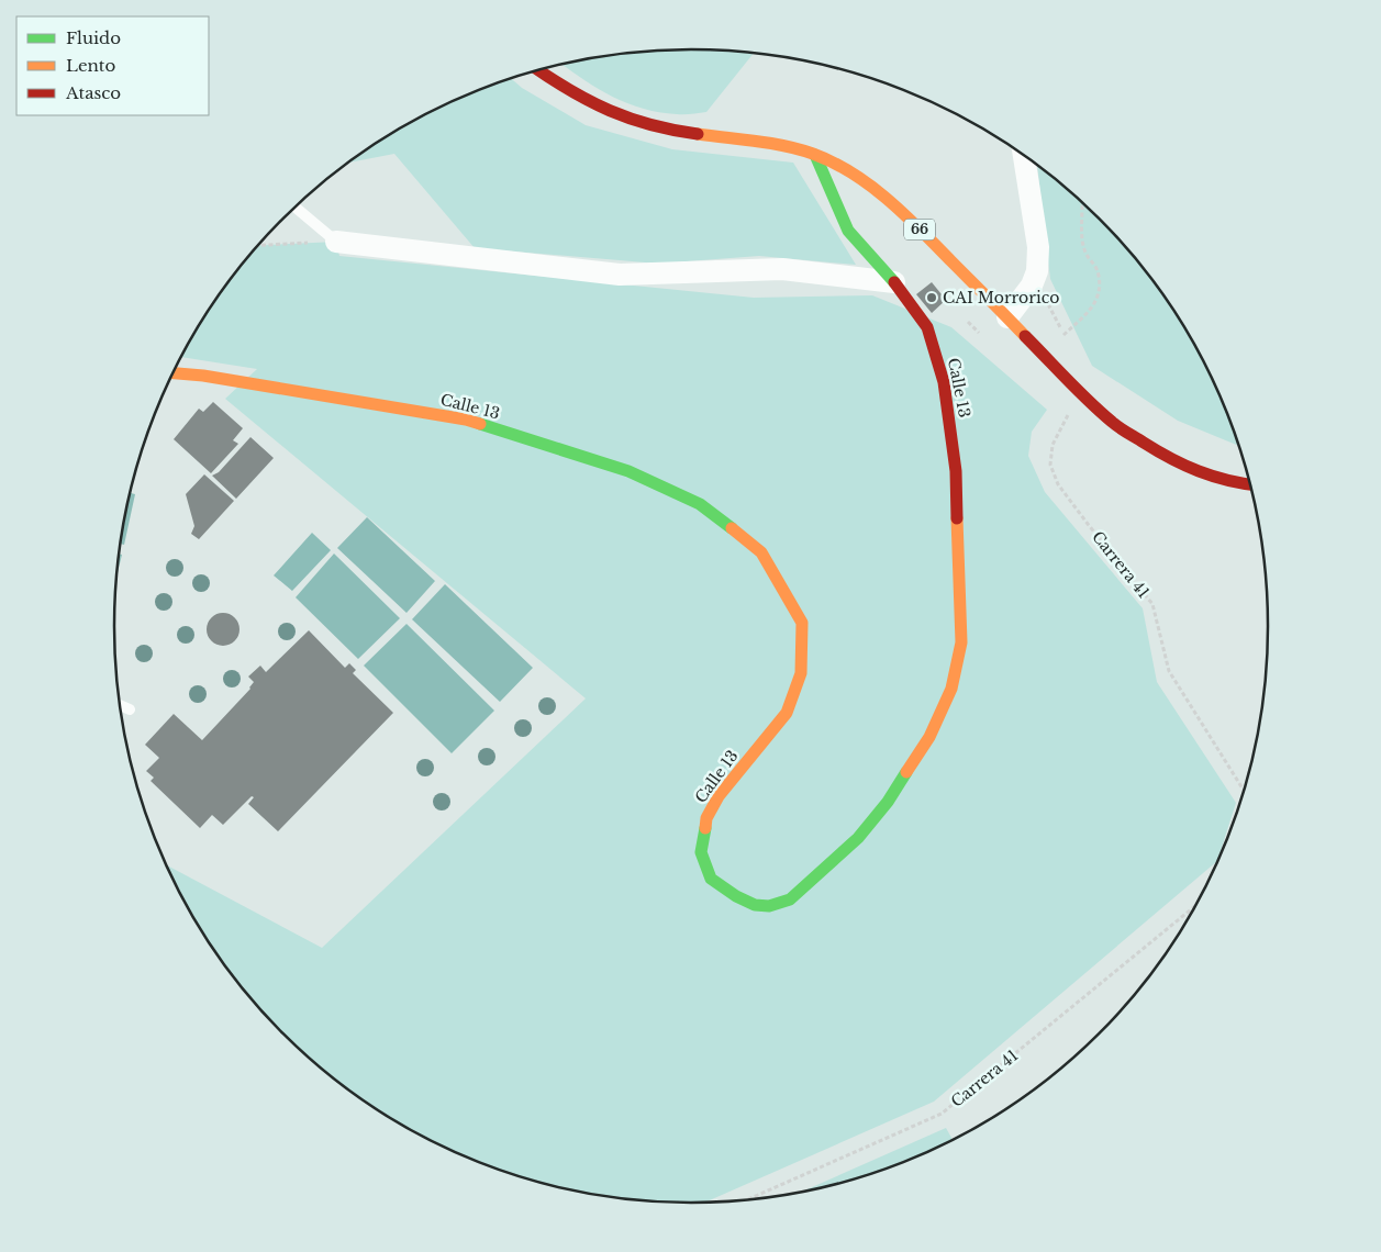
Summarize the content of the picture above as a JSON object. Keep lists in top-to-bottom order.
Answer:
{
  "streets": {
    "main road": ["66", "Calle 13"],
    "path": ["Carrera 41"]
  },
  "crossings": [
    ["66", "Calle 13"],
    ["66", "Carrera 41"]
  ],
  "places": ["CAI Morrorico"],
  "legend": ["Fluido", "Lento", "Atasco"]
}
